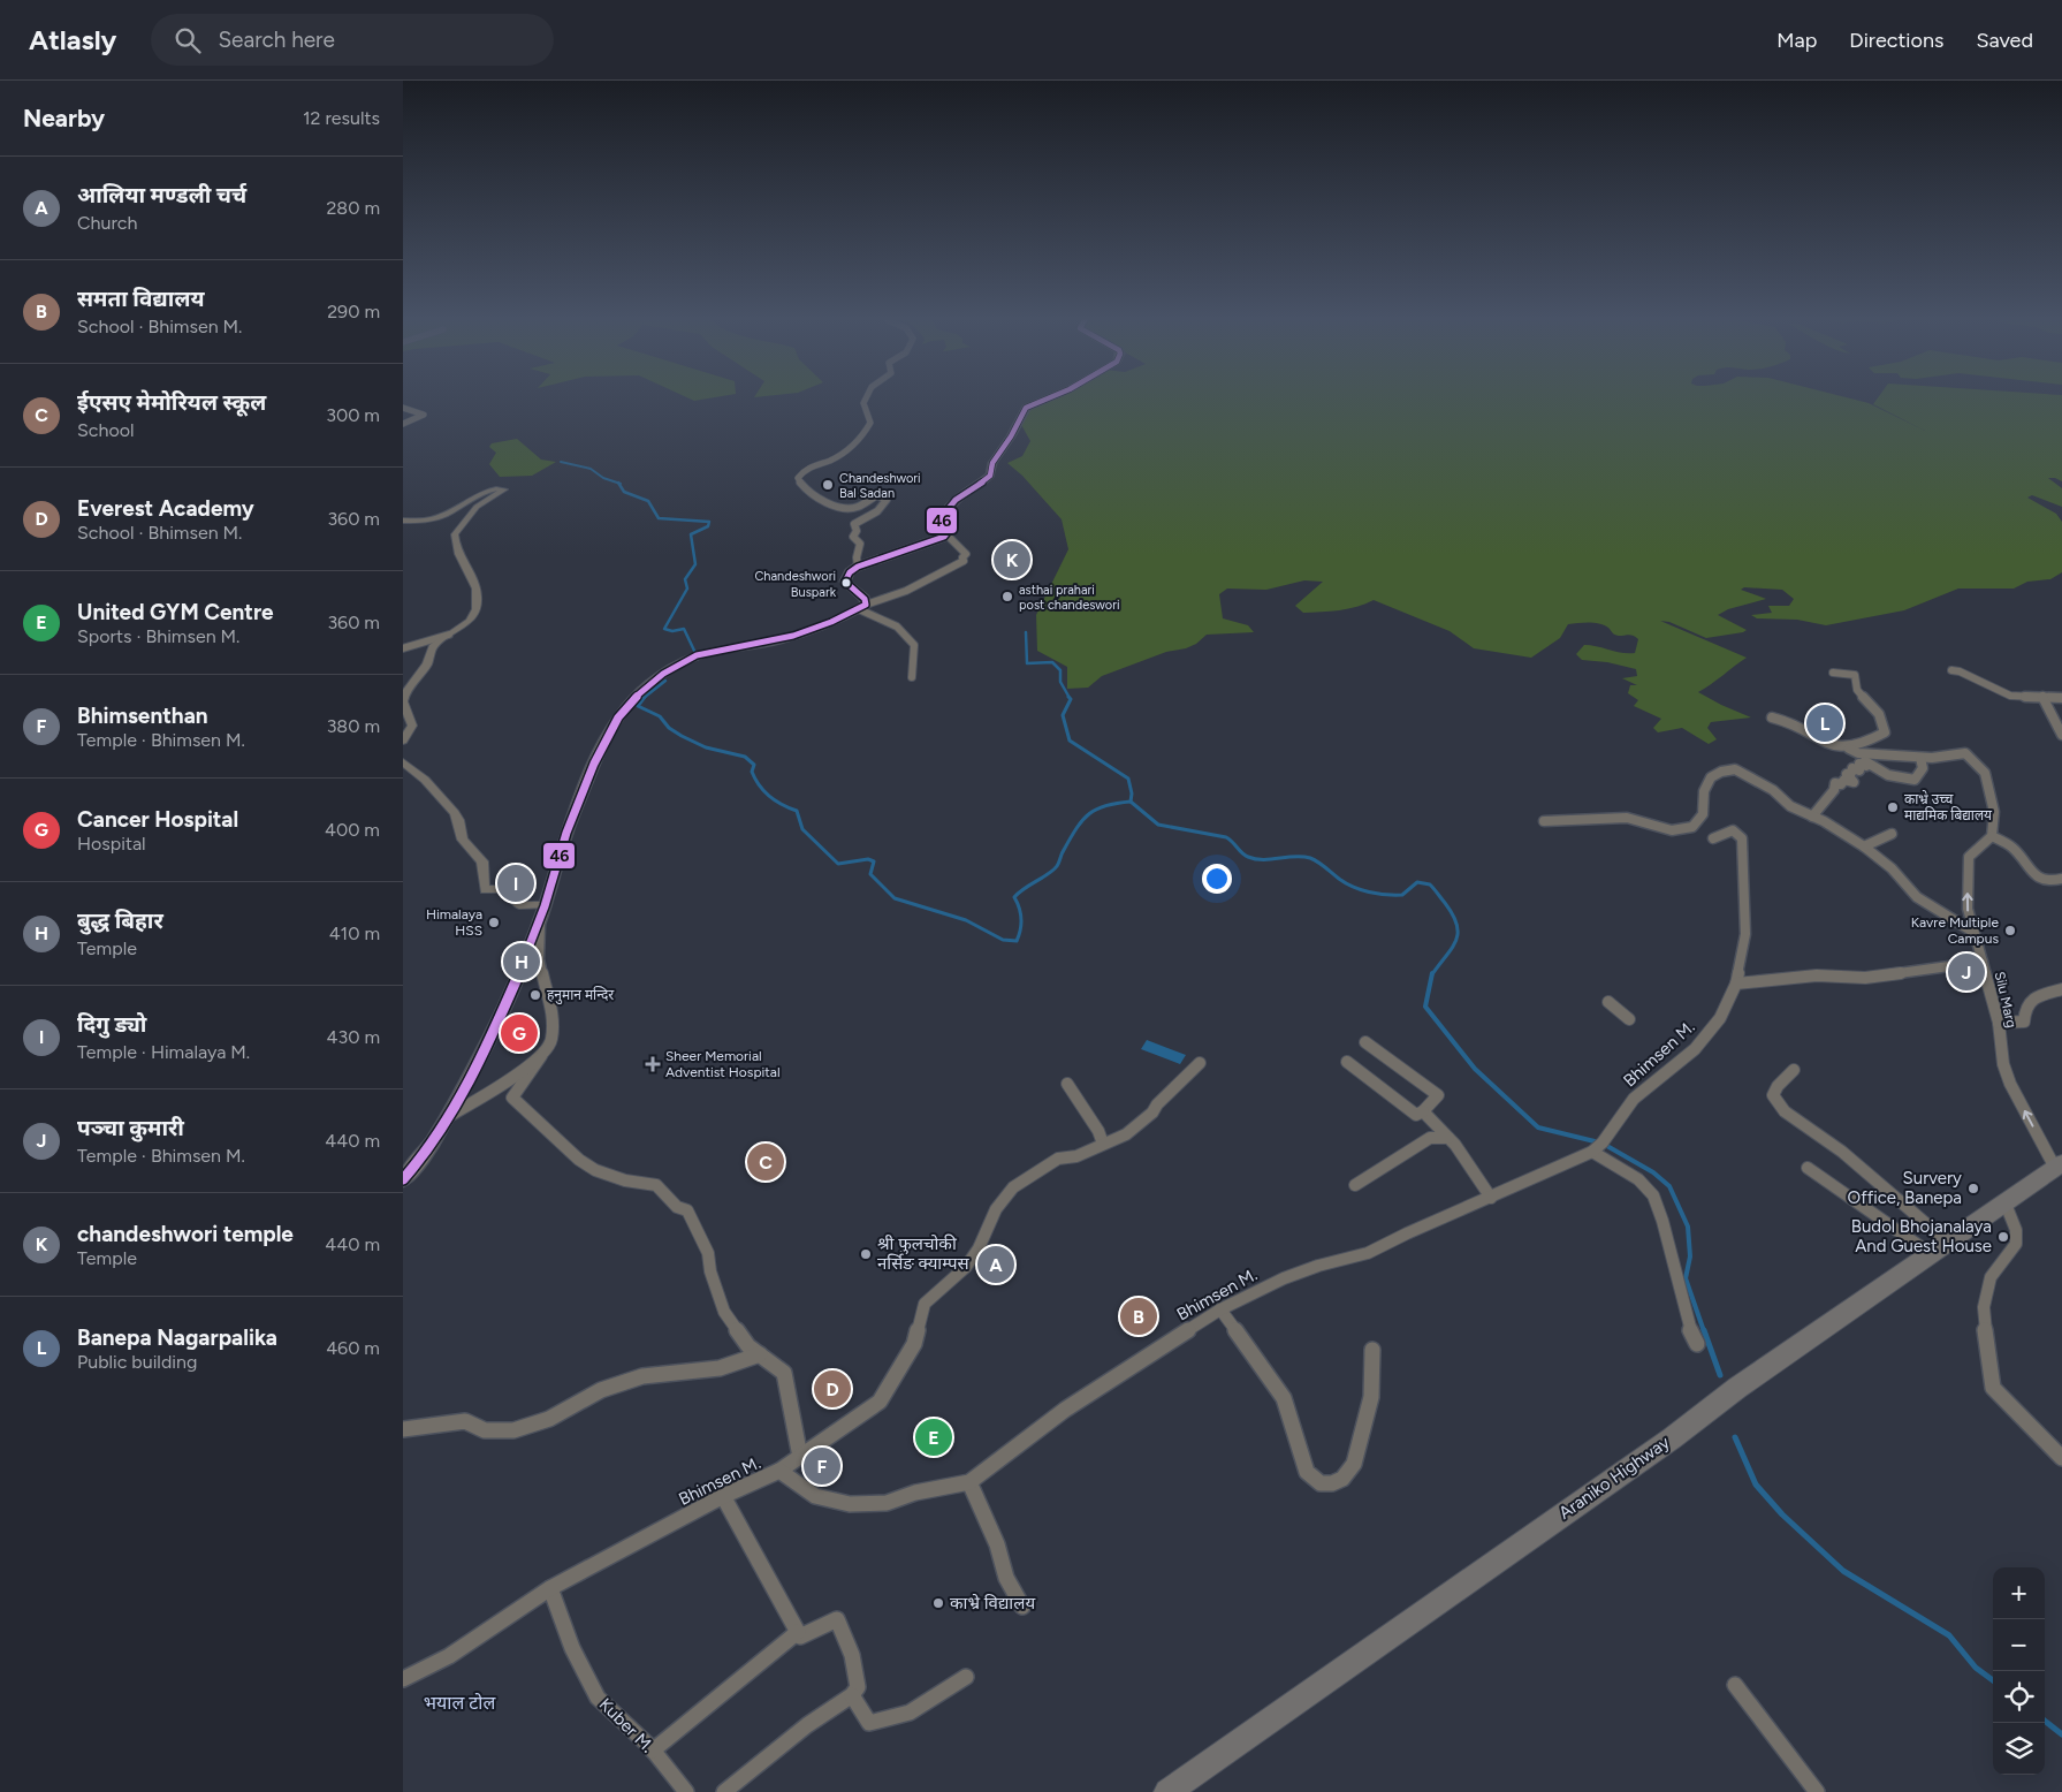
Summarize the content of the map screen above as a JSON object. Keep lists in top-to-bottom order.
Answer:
{
  "streets": {
    "highway": ["Araniko Highway"],
    "street": ["Silu Marg", "Bhimsen M.", "Kuber M."]
  },
  "crossings": [
    ["Silu Marg", "Araniko Highway"],
    ["Bhimsen M.", "Kuber M."]
  ],
  "one_way": ["Silu Marg"],
  "districts": ["भयाल टोल"],
  "places": {
    "other": [
      "Chandeshwori Bal Sadan",
      "Chandeshwori Buspark",
      "asthai prahari post chandeswori",
      "काभ्रे उच्च माद्यमिक बिद्यालय",
      "Himalaya HSS",
      "Kavre Multiple Campus",
      "हनुमान मन्दिर",
      "Survery Office, Banepa",
      "Budol Bhojanalaya And Guest House",
      "श्री फुलचोकी नर्सिङ क्याम्पस",
      "काभ्रे विद्यालय"
    ],
    "health": ["Sheer Memorial Adventist Hospital"]
  },
  "lines": ["transit line 46"],
  "page": {
    "header": "Atlasly",
    "search": "Search here",
    "nav": ["Map", "Directions", "Saved"],
    "heading": ["Nearby", "12 results"],
    "list": [
      {
        "mark": "A",
        "name": "आलिया मण्डली चर्च",
        "note": "Church",
        "value": "280 m"
      },
      {
        "mark": "B",
        "name": "समता विद्यालय",
        "note": "School · Bhimsen M.",
        "value": "290 m"
      },
      {
        "mark": "C",
        "name": "ईएसए मेमोरियल स्कूल",
        "note": "School",
        "value": "300 m"
      },
      {
        "mark": "D",
        "name": "Everest Academy",
        "note": "School · Bhimsen M.",
        "value": "360 m"
      },
      {
        "mark": "E",
        "name": "United GYM Centre",
        "note": "Sports · Bhimsen M.",
        "value": "360 m"
      },
      {
        "mark": "F",
        "name": "Bhimsenthan",
        "note": "Temple · Bhimsen M.",
        "value": "380 m"
      },
      {
        "mark": "G",
        "name": "Cancer Hospital",
        "note": "Hospital",
        "value": "400 m"
      },
      {
        "mark": "H",
        "name": "बुद्ध बिहार",
        "note": "Temple",
        "value": "410 m"
      },
      {
        "mark": "I",
        "name": "दिगु ड्यो",
        "note": "Temple · Himalaya M.",
        "value": "430 m"
      },
      {
        "mark": "J",
        "name": "पञ्चा कुमारी",
        "note": "Temple · Bhimsen M.",
        "value": "440 m"
      },
      {
        "mark": "K",
        "name": "chandeshwori temple",
        "note": "Temple",
        "value": "440 m"
      },
      {
        "mark": "L",
        "name": "Banepa Nagarpalika",
        "note": "Public building",
        "value": "460 m"
      }
    ],
    "pins": [
      "K",
      "L",
      "I",
      "H",
      "J",
      "G",
      "C",
      "A",
      "B",
      "D",
      "E",
      "F"
    ],
    "map_buttons": ["+", "−"]
  }
}
